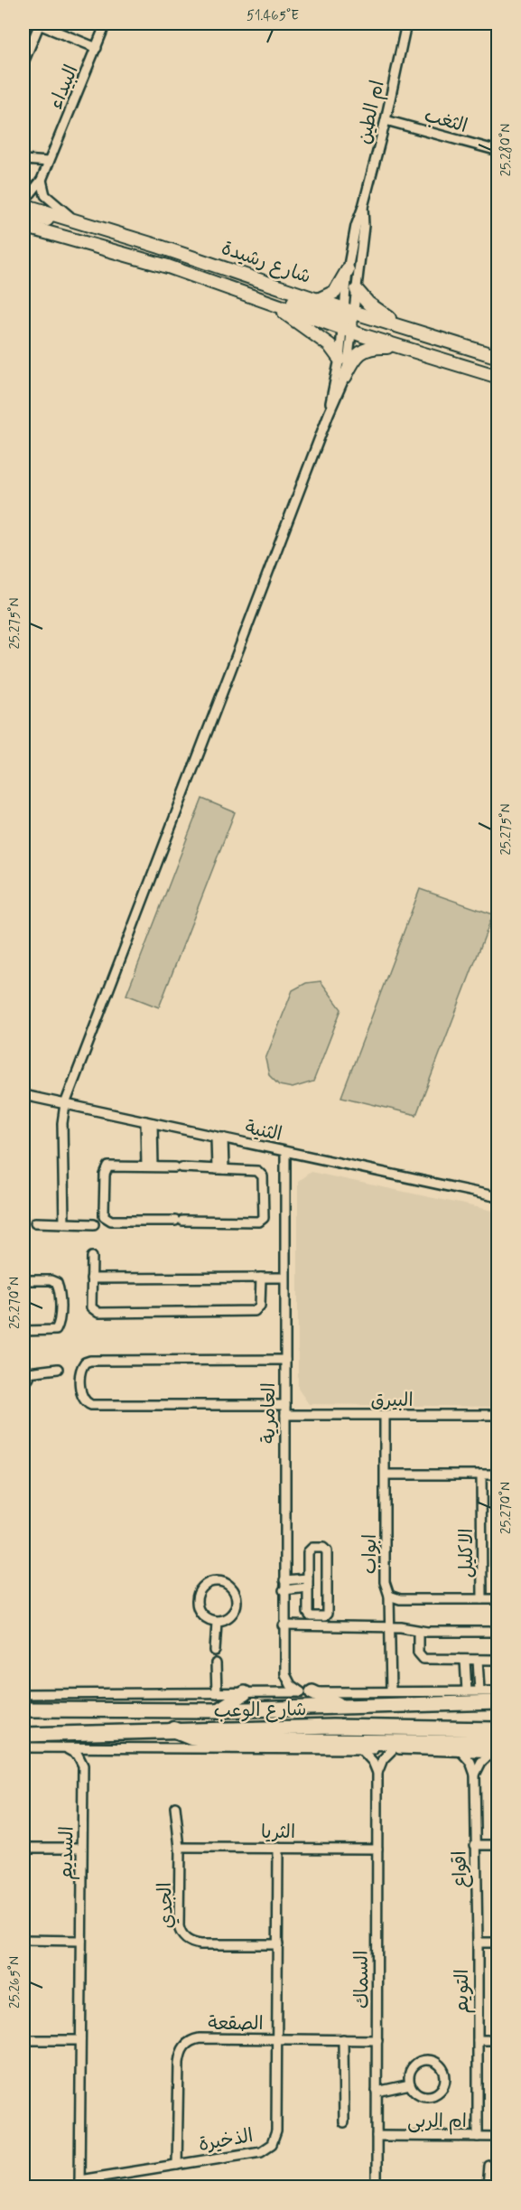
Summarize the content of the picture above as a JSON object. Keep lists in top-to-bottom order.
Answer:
{
  "streets": {
    "main road": ["شارع الوعب"],
    "street": [
      "البيداء",
      "ام الطين",
      "الثغب",
      "شارع رشيدة",
      "الثنية",
      "البيرق",
      "العامرية",
      "الاكليل",
      "ابواب",
      "الثريا",
      "السديم",
      "اقواع",
      "الجدي",
      "السماك",
      "التويم",
      "الصقعة",
      "ام الربى",
      "الذخيرة"
    ]
  },
  "crossings": [
    ["ام الطين", "الثغب"],
    ["ام الطين", "شارع رشيدة"],
    ["الثنية", "العامرية"],
    ["البيرق", "العامرية"],
    ["البيرق", "ابواب"],
    ["ابواب", "شارع الوعب"],
    ["الثريا", "الجدي"],
    ["الثريا", "السماك"],
    ["اقواع", "التويم"],
    ["السماك", "الصقعة"],
    ["السماك", "ام الربى"],
    ["التويم", "ام الربى"],
    ["الصقعة", "الذخيرة"]
  ],
  "coordinates": [
    "51.465°E",
    "25.280°N",
    "25.275°N",
    "25.270°N",
    "25.265°N"
  ]
}
